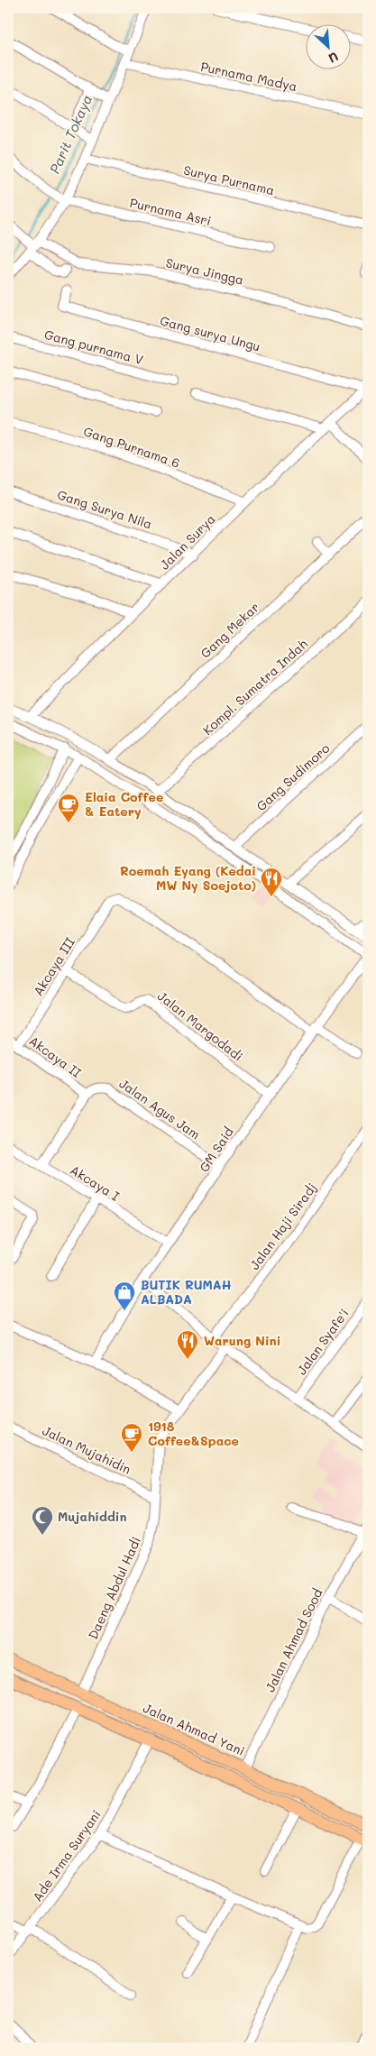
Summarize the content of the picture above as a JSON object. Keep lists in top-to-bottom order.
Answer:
{
  "streets": {
    "main road": ["Jalan Ahmad Yani"],
    "street": [
      "Purnama Madya",
      "Surya Purnama",
      "Purnama Asri",
      "Surya Jingga",
      "Gang surya Ungu",
      "Gang purnama V",
      "Gang Purnama 6",
      "Gang Surya Nila",
      "Jalan Surya",
      "Gang Mekar",
      "Kompl. Sumatra Indah",
      "Gang Sudimoro",
      "Akcaya III",
      "Jalan Margodadi",
      "Akcaya II",
      "Jalan Agus Jam",
      "GM Said",
      "Akcaya I",
      "Jalan Haji Siradj",
      "Jalan Syafe'i",
      "Jalan Mujahidin",
      "Daeng Abdul Hadi",
      "Jalan Ahmad Sood",
      "Ade Irma Suryani"
    ]
  },
  "crossings": [
    ["Gang surya Ungu", "Jalan Surya"],
    ["Gang Purnama 6", "Jalan Surya"],
    ["Gang Surya Nila", "Jalan Surya"],
    ["Akcaya III", "Jalan Margodadi"],
    ["Akcaya III", "Akcaya II"],
    ["Akcaya III", "GM Said"],
    ["Jalan Margodadi", "GM Said"],
    ["Akcaya II", "Jalan Agus Jam"],
    ["Jalan Agus Jam", "GM Said"],
    ["GM Said", "Akcaya I"],
    ["Jalan Mujahidin", "Daeng Abdul Hadi"],
    ["Daeng Abdul Hadi", "Jalan Ahmad Yani"],
    ["Jalan Ahmad Sood", "Jalan Ahmad Yani"]
  ],
  "water": ["Parit Tokaya"],
  "places": {
    "cafe": ["Elaia Coffee & Eatery", "1918 Coffee&Space"],
    "restaurant": ["Roemah Eyang (Kedai MW Ny Soejoto)", "Warung Nini"],
    "shop": ["BUTIK RUMAH ALBADA"],
    "mosque": ["Mujahiddin"]
  },
  "north": "bottom right"
}
